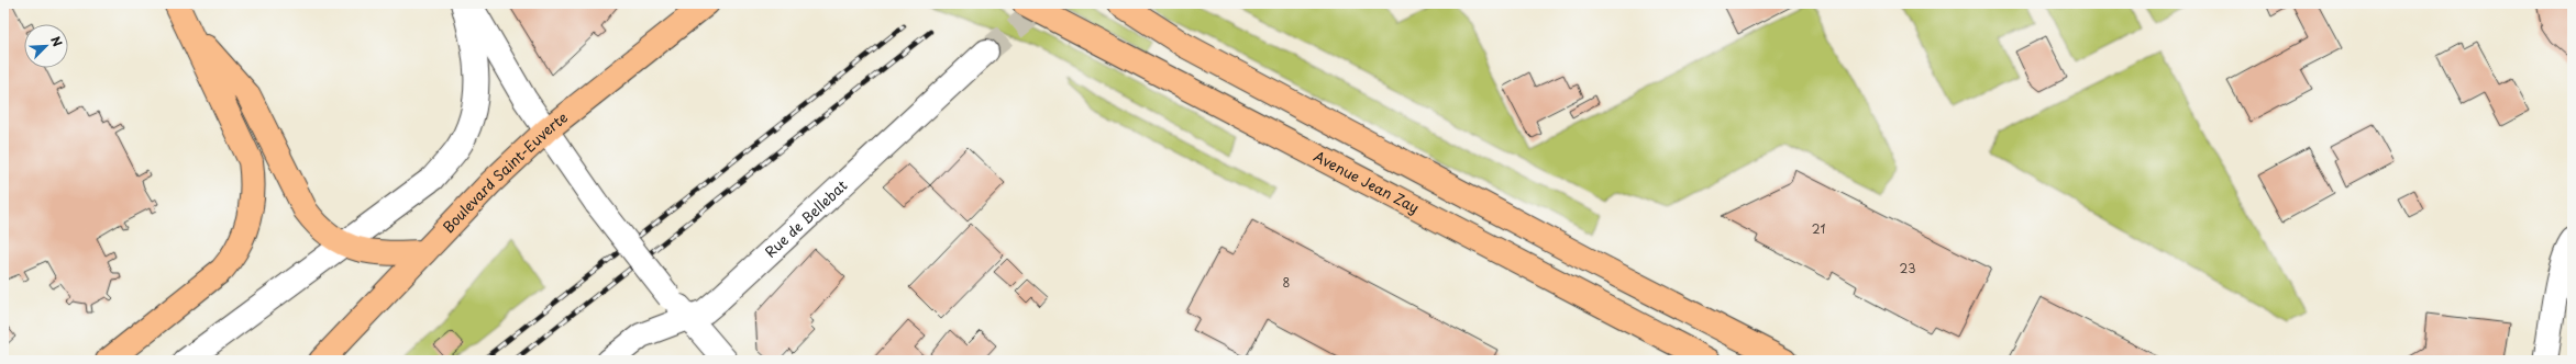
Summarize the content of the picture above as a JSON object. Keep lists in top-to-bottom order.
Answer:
{
  "streets": {
    "main road": ["Boulevard Saint-Euverte", "Avenue Jean Zay"],
    "street": ["Rue de Bellebat"]
  },
  "house_numbers": ["21", "23", "8"],
  "north": "top right"
}
